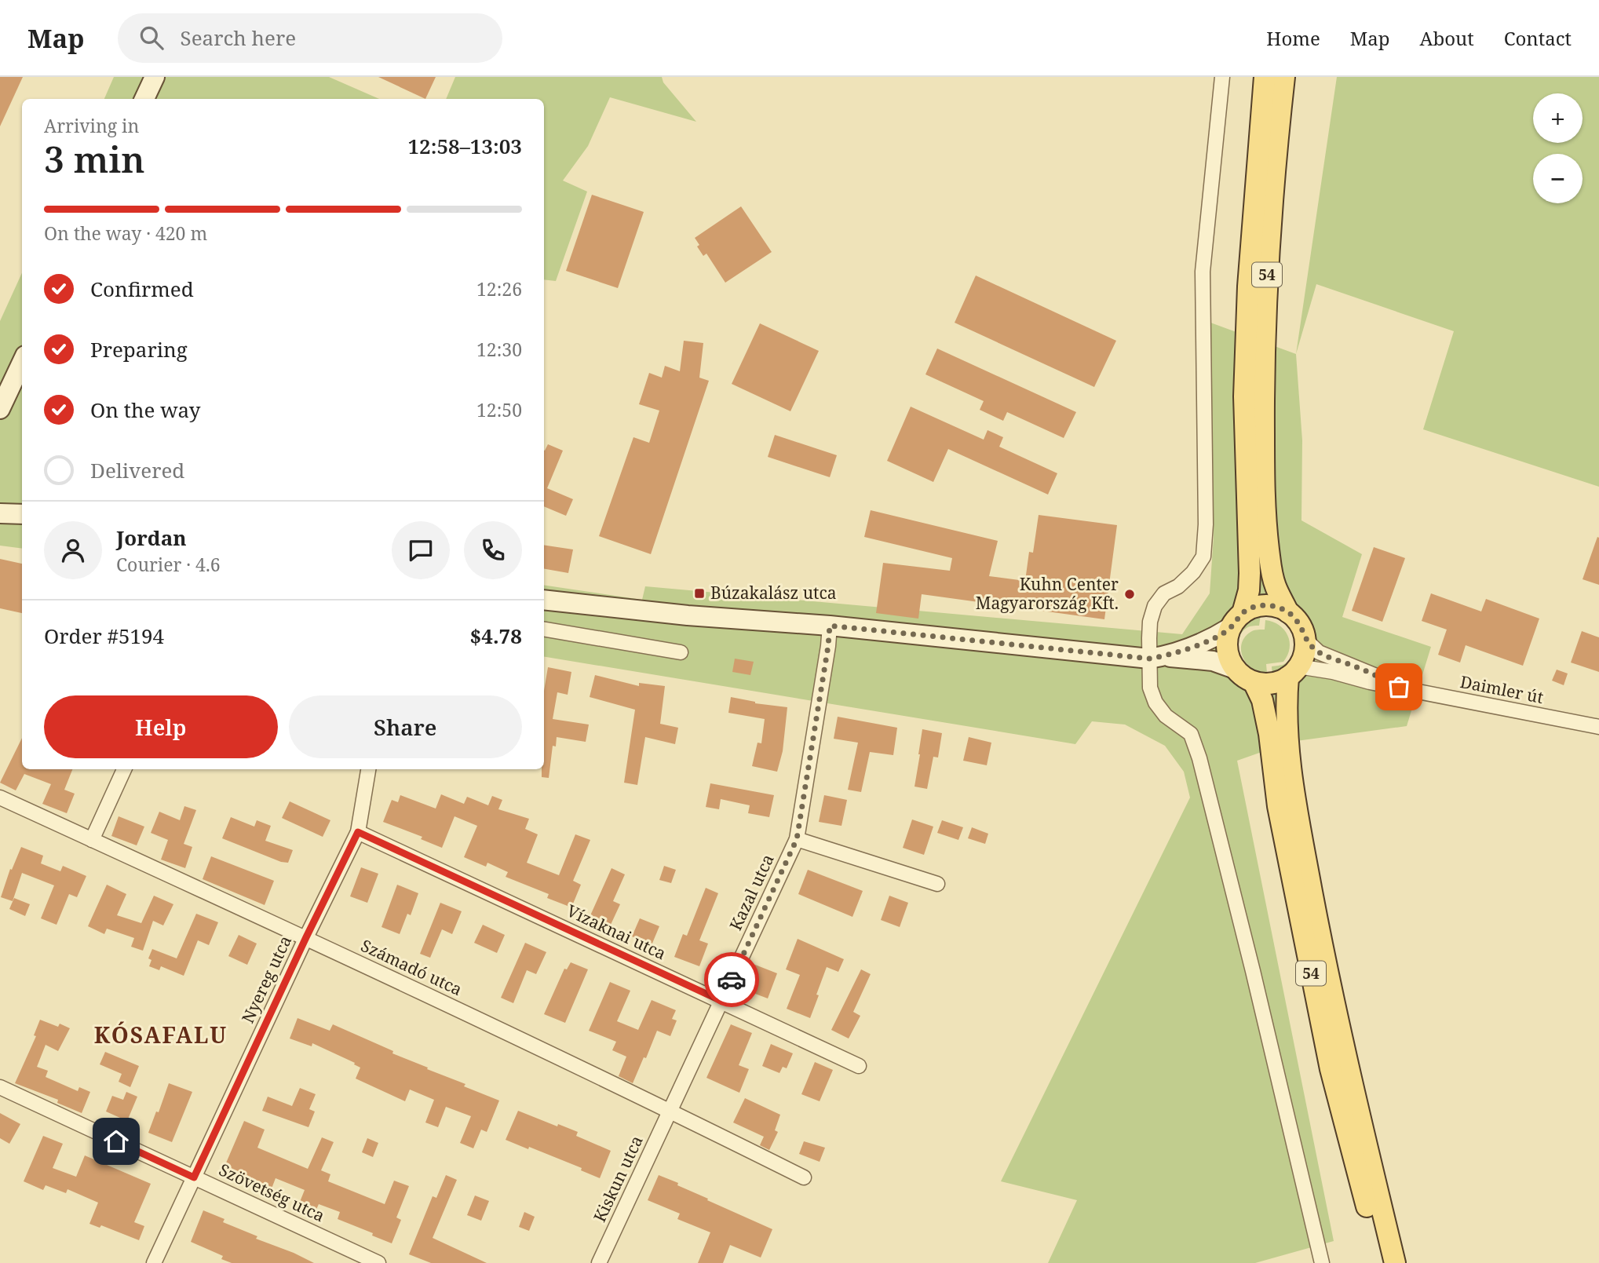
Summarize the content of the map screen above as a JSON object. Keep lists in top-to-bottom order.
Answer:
{
  "streets": {
    "main road": ["54"],
    "street": [
      "Daimler út",
      "Kazal utca",
      "Vízaknai utca",
      "Számadó utca",
      "Nyereg utca",
      "Kiskun utca",
      "Szövetség utca"
    ]
  },
  "crossings": [
    ["54", "Daimler út"],
    ["Kazal utca", "Vízaknai utca"],
    ["Kazal utca", "Számadó utca"],
    ["Kazal utca", "Kiskun utca"],
    ["Vízaknai utca", "Nyereg utca"],
    ["Számadó utca", "Nyereg utca"],
    ["Számadó utca", "Kiskun utca"],
    ["Nyereg utca", "Szövetség utca"]
  ],
  "districts": ["KÓSAFALU"],
  "places": {
    "transit": ["Búzakalász utca"],
    "other": ["Kuhn Center Magyarország Kft."]
  },
  "page": {
    "header": "Map",
    "search": "Search here",
    "nav": [
      "Home",
      "Map",
      "About",
      "Contact"
    ],
    "map_buttons": ["+", "−"],
    "heading": ["3 min", "Arriving in", "12:58–13:03"],
    "panel": [
      "Jordan",
      "Courier · 4.6",
      "Order #5194",
      "$4.78"
    ],
    "bar": "On the way · 420 m",
    "list": [
      ["Confirmed", "12:26"],
      ["Preparing", "12:30"],
      ["On the way", "12:50"],
      "Delivered"
    ],
    "buttons": ["Help", "Share"]
  }
}
